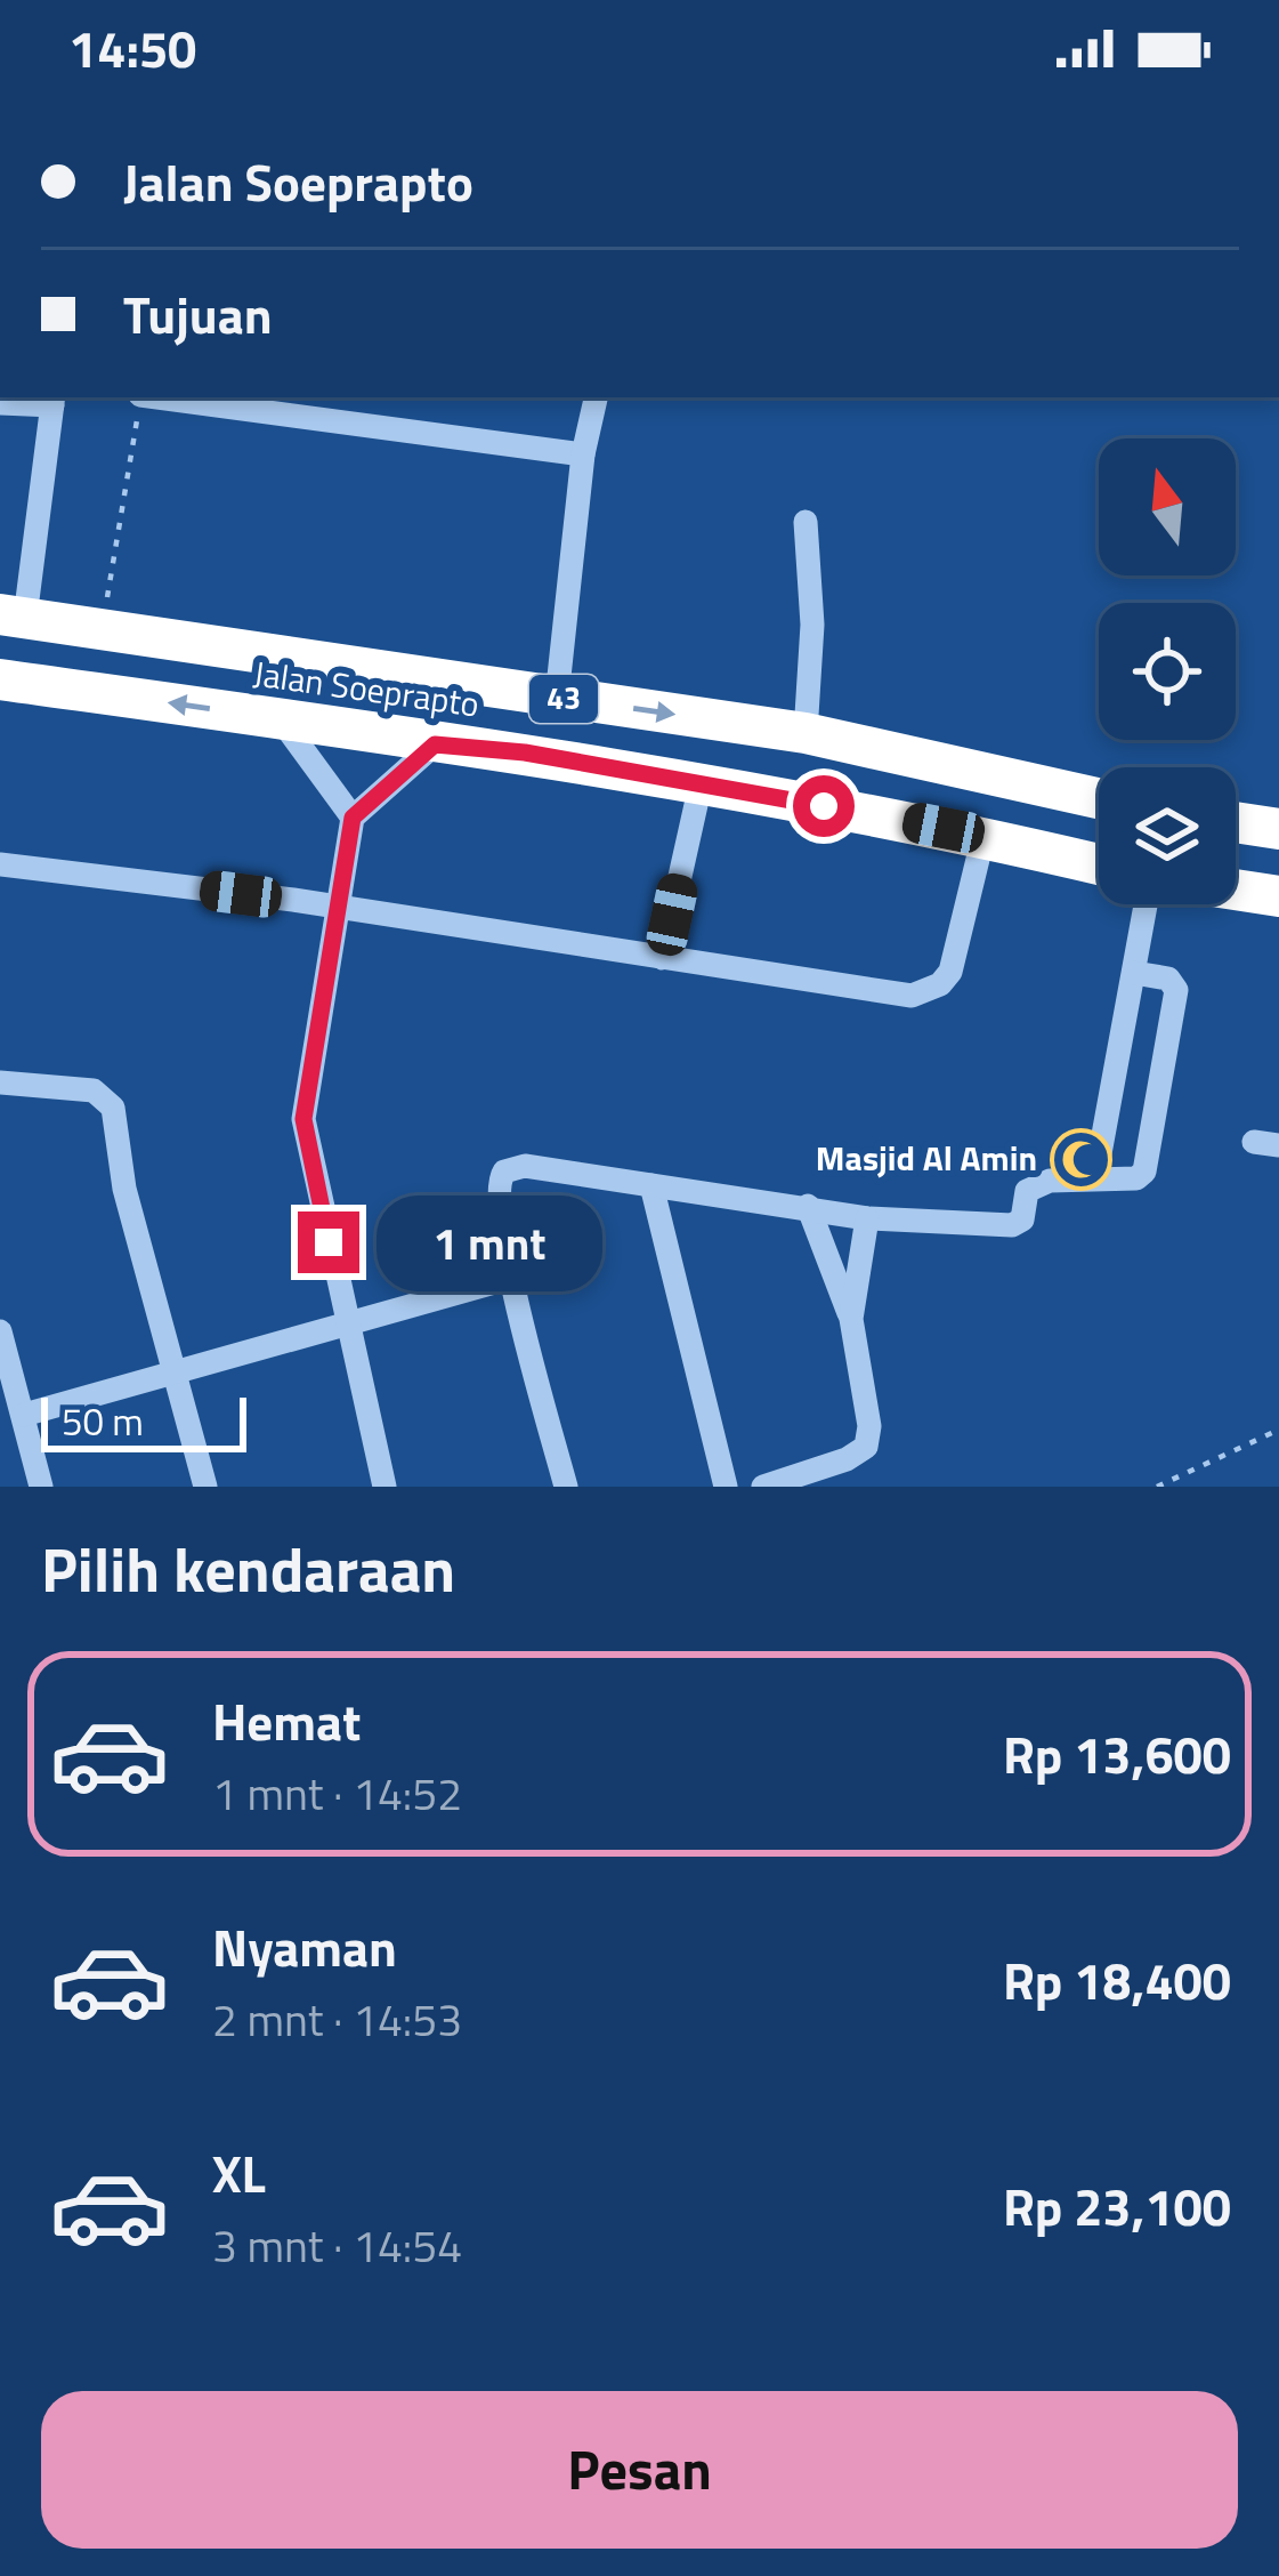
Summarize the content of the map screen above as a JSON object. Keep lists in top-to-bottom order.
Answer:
{
  "streets": {
    "highway": ["Jalan Soeprapto", "43"]
  },
  "places": {
    "mosque": ["Masjid Al Amin"]
  },
  "scale_bar": "50 m",
  "north": "top",
  "page": {
    "status": "14:50",
    "banner": ["Jalan Soeprapto", "Tujuan"],
    "bubble": "1 mnt",
    "scale": "50 m",
    "heading": "Pilih kendaraan",
    "list": [
      {
        "name": "Hemat",
        "note": "1 mnt · 14:52",
        "value": "Rp 13,600"
      },
      {
        "name": "Nyaman",
        "note": "2 mnt · 14:53",
        "value": "Rp 18,400"
      },
      {
        "name": "XL",
        "note": "3 mnt · 14:54",
        "value": "Rp 23,100"
      }
    ],
    "buttons": "Pesan"
  }
}
